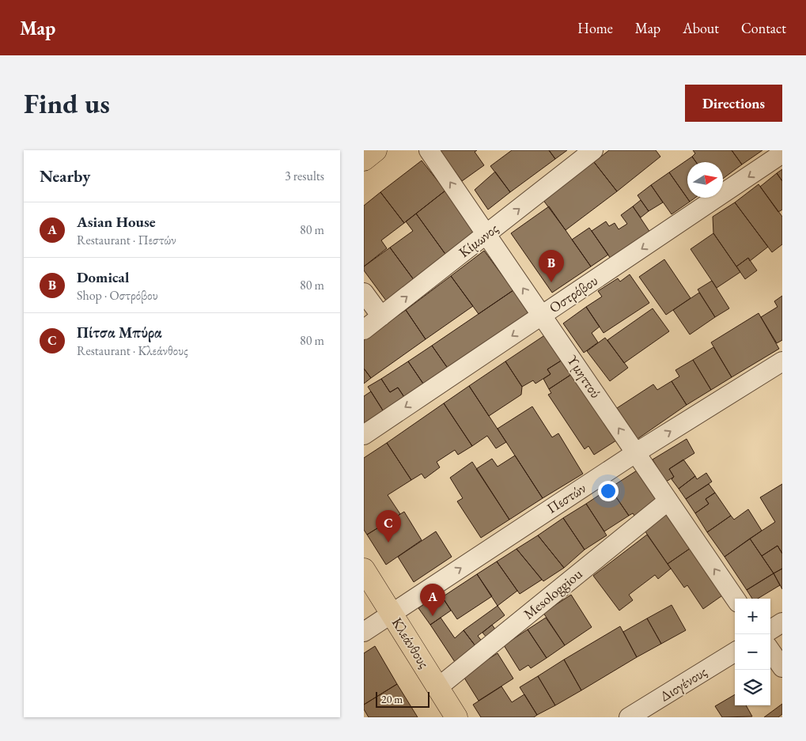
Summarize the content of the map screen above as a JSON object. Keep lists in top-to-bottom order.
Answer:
{
  "streets": {
    "main road": ["Κλεάνθους"],
    "street": [
      "Κίμωνος",
      "Οστρόβου",
      "Υμηττού",
      "Πεστών",
      "Mesologgiou",
      "Διογένους"
    ]
  },
  "crossings": [
    ["Κίμωνος", "Υμηττού"],
    ["Οστρόβου", "Υμηττού"],
    ["Υμηττού", "Πεστών"],
    ["Υμηττού", "Mesologgiou"],
    ["Πεστών", "Κλεάνθους"],
    ["Mesologgiou", "Κλεάνθους"]
  ],
  "one_way": [
    "Κίμωνος",
    "Οστρόβου",
    "Υμηττού",
    "Πεστών"
  ],
  "scale_bar": "20 m",
  "north": "right",
  "page": {
    "header": "Map",
    "nav": [
      "Home",
      "Map",
      "About",
      "Contact"
    ],
    "buttons": "Directions",
    "title": "Find us",
    "heading": ["Nearby", "3 results"],
    "list": [
      {
        "mark": "A",
        "name": "Asian House",
        "note": "Restaurant · Πεστών",
        "value": "80 m"
      },
      {
        "mark": "B",
        "name": "Domical",
        "note": "Shop · Οστρόβου",
        "value": "80 m"
      },
      {
        "mark": "C",
        "name": "Πίτσα Μπύρα",
        "note": "Restaurant · Κλεάνθους",
        "value": "80 m"
      }
    ],
    "pins": ["B", "C", "A"],
    "map_buttons": ["+", "−"],
    "scale": "20 m"
  }
}
